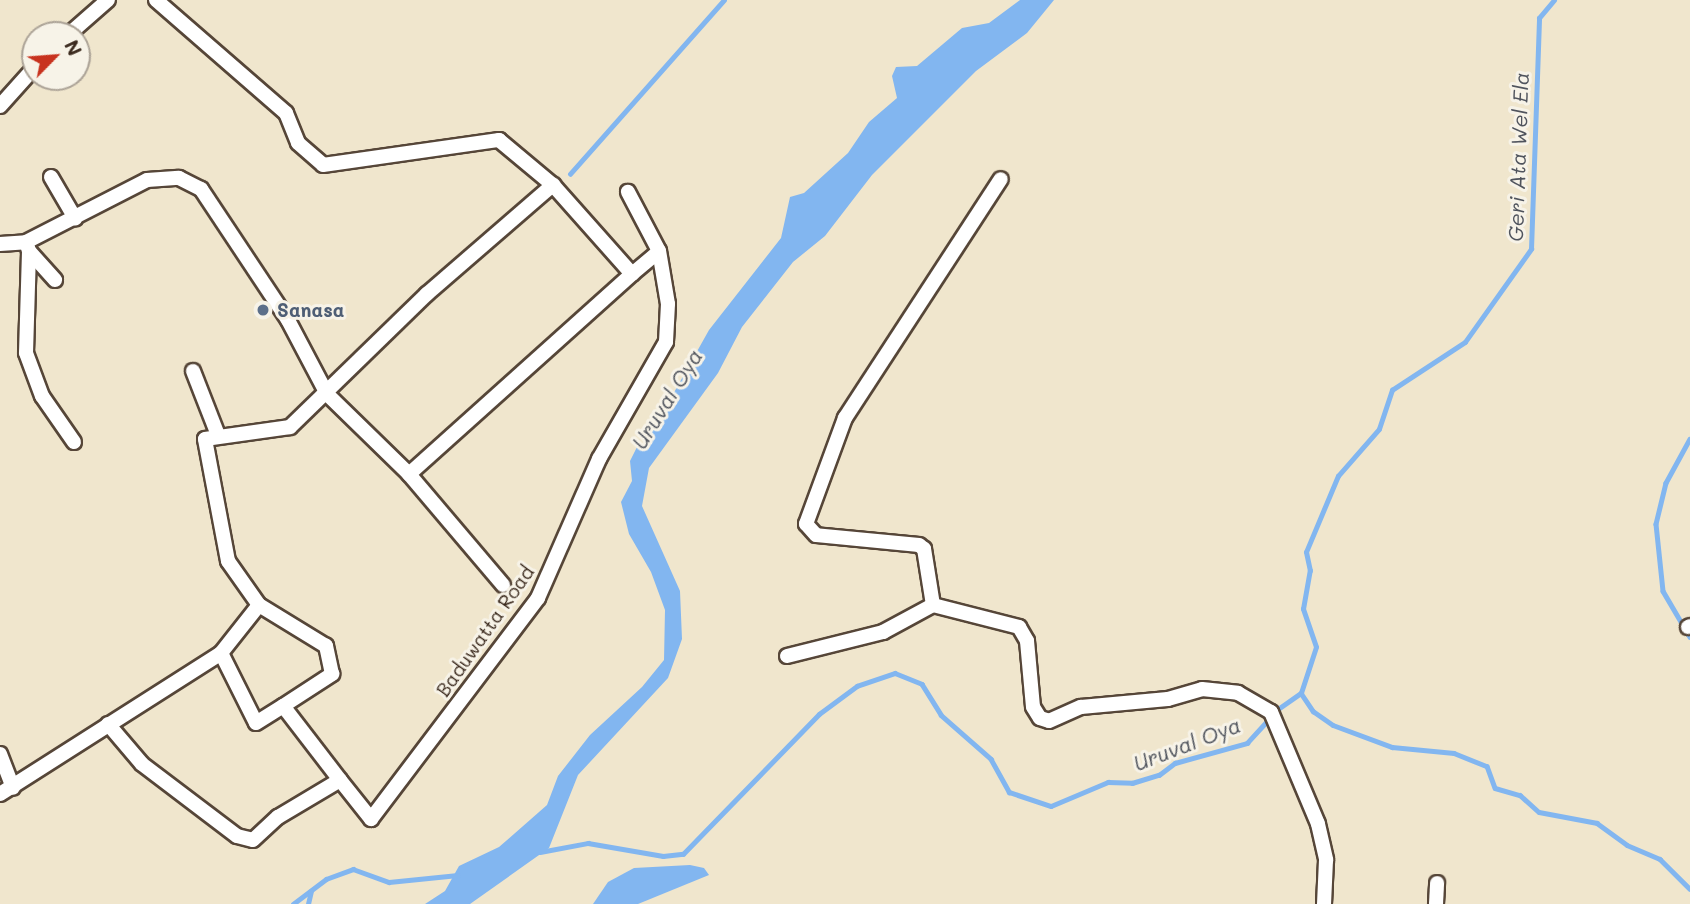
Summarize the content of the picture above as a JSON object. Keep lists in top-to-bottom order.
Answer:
{
  "streets": {
    "street": ["Baduwatta Road"]
  },
  "water": ["Geri Ata Wel Ela", "Uruval Oya"],
  "places": ["Sanasa"],
  "north": "top right"
}
